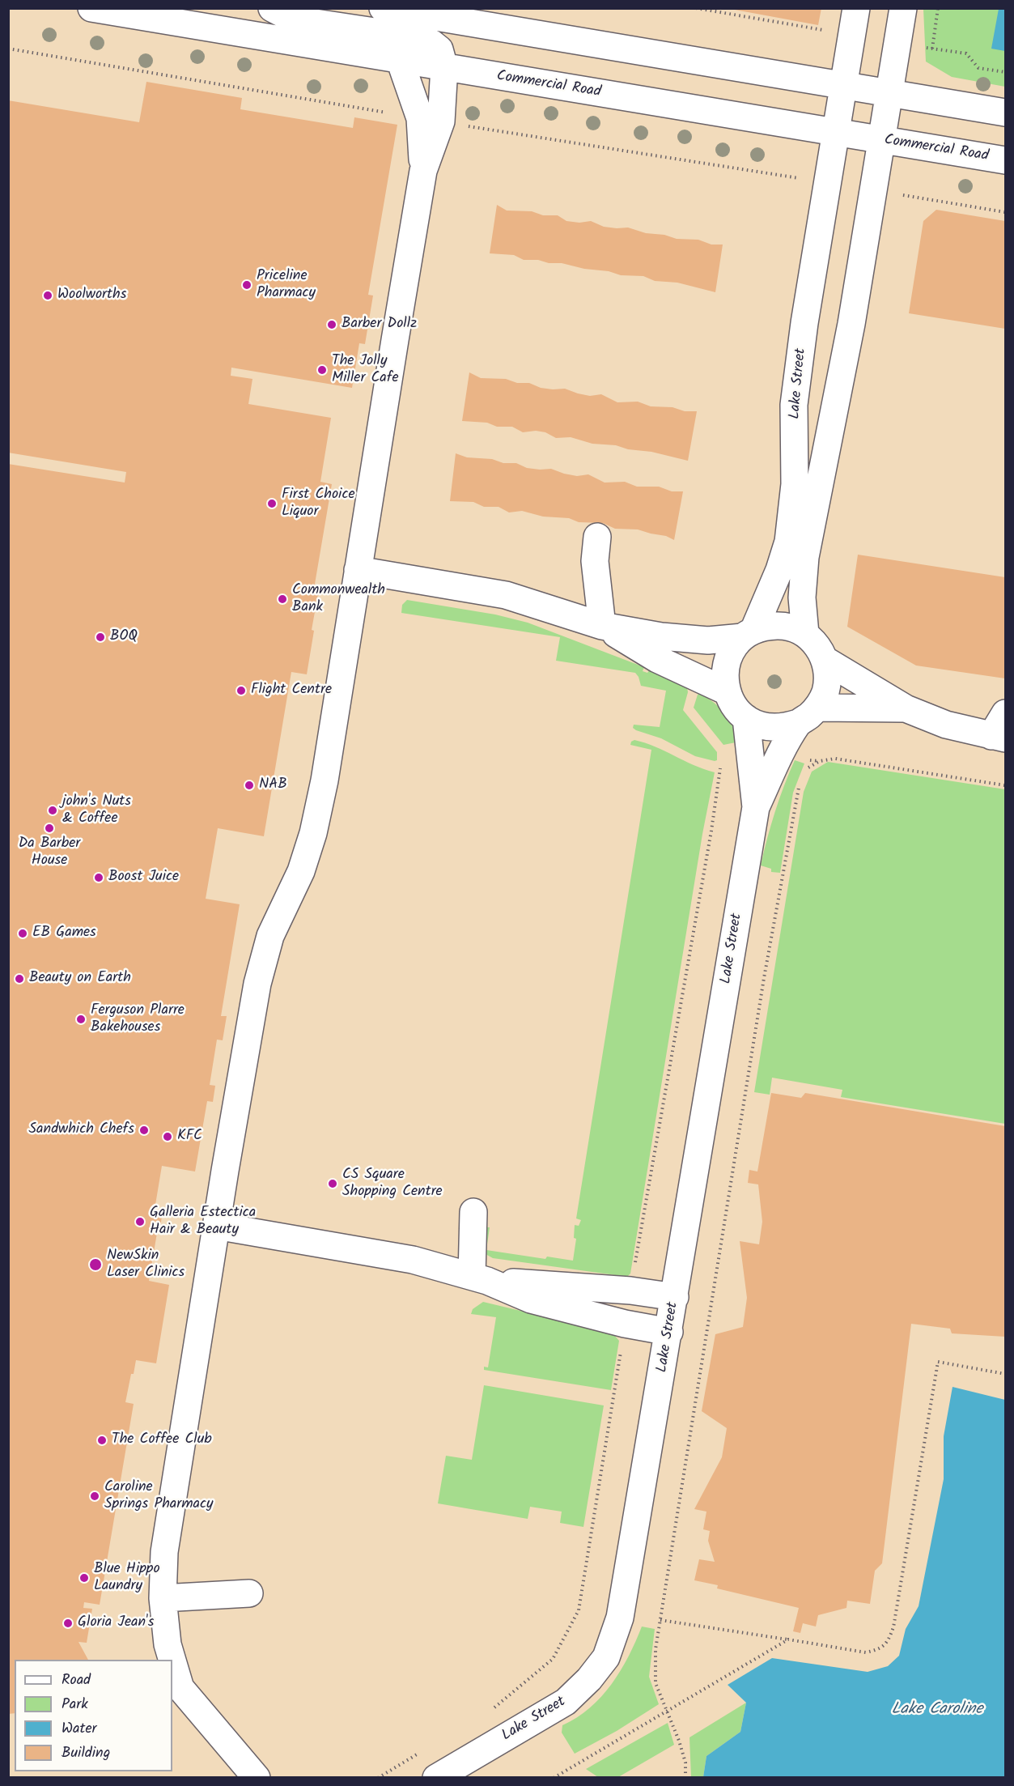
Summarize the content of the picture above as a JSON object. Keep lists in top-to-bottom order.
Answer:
{
  "streets": {
    "street": ["Commercial Road", "Lake Street"]
  },
  "crossings": [
    ["Commercial Road", "Lake Street"]
  ],
  "water": ["Lake Caroline"],
  "places": [
    "Priceline Pharmacy",
    "Woolworths",
    "Barber Dollz",
    "The Jolly Miller Cafe",
    "First Choice Liquor",
    "Commonwealth Bank",
    "BOQ",
    "Flight Centre",
    "NAB",
    "john's Nuts & Coffee",
    "Da Barber House",
    "Boost Juice",
    "EB Games",
    "Beauty on Earth",
    "Ferguson Plarre Bakehouses",
    "Sandwhich Chefs",
    "KFC",
    "CS Square Shopping Centre",
    "Galleria Estectica Hair & Beauty",
    "NewSkin Laser Clinics",
    "The Coffee Club",
    "Caroline Springs Pharmacy",
    "Blue Hippo Laundry",
    "Gloria Jean's"
  ],
  "legend": [
    "Road",
    "Park",
    "Water",
    "Building"
  ]
}
